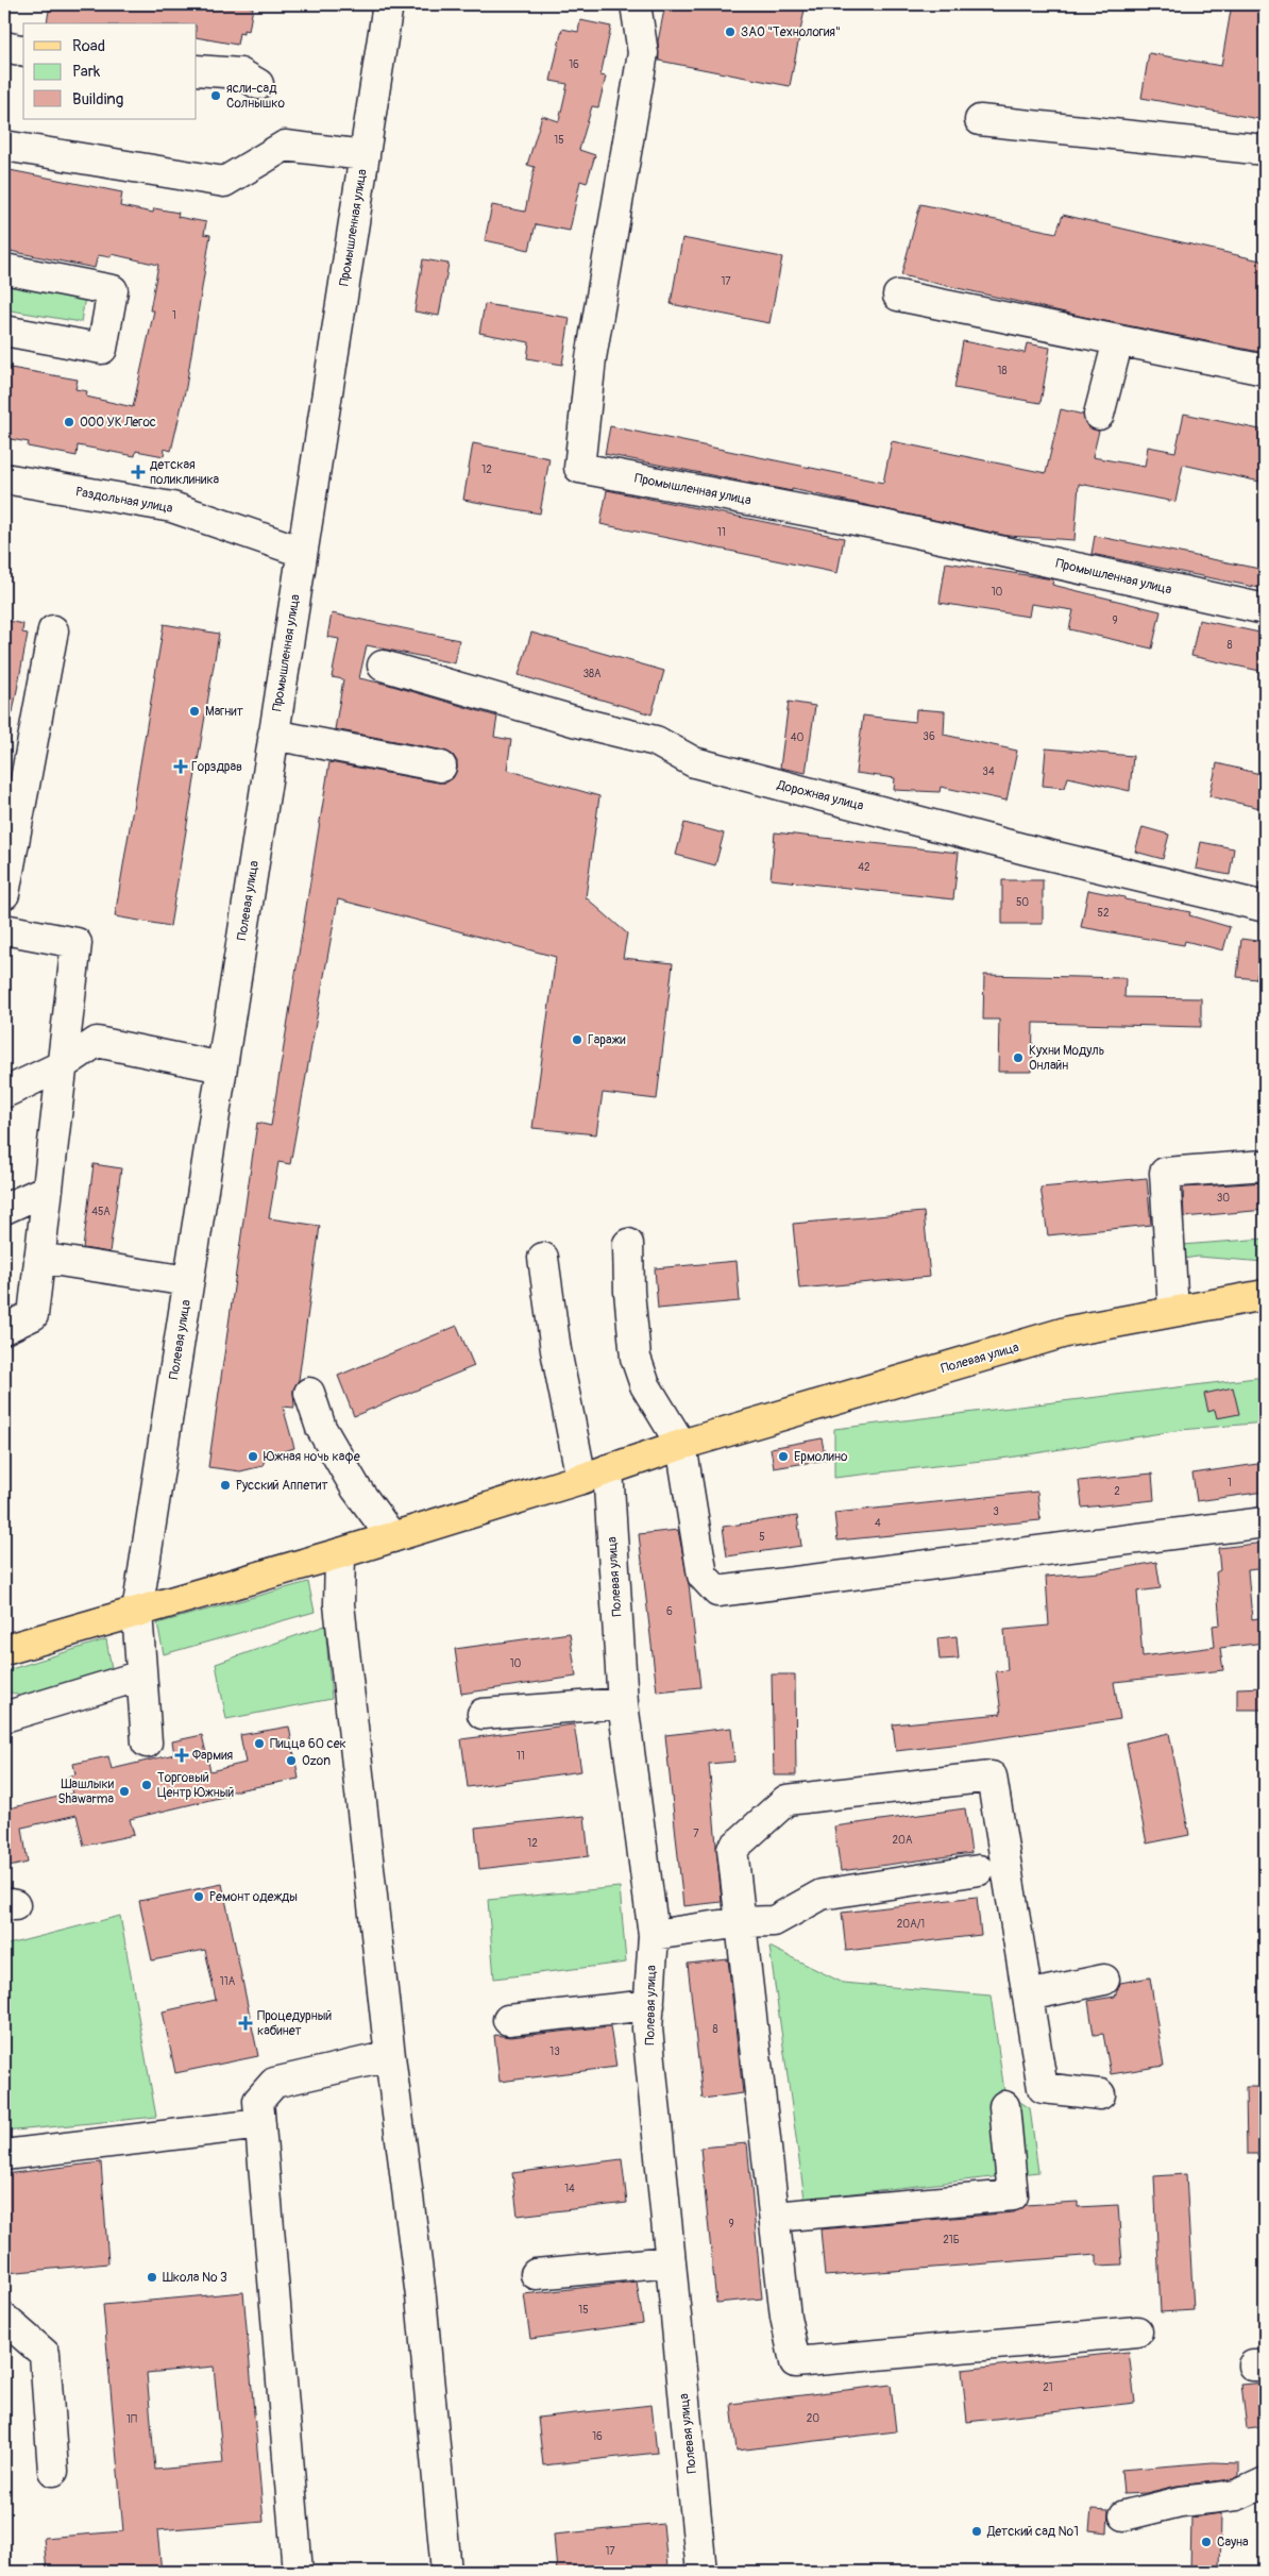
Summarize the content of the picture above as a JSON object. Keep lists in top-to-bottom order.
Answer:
{
  "streets": {
    "main road": ["Полевая улица"],
    "street": ["Промышленная улица", "Раздольная улица", "Дорожная улица"]
  },
  "crossings": [
    ["Промышленная улица", "Раздольная улица"],
    ["Промышленная улица", "Полевая улица"]
  ],
  "places": {
    "other": [
      "ЗАО \"Технология\"",
      "ясли-сад Солнышко",
      "ООО УК Легос",
      "Магнит",
      "Гаражи",
      "Кухни Модуль Онлайн",
      "Южная ночь кафе",
      "Ермолино",
      "Русский Аппетит",
      "Пицца 60 сек",
      "Ozon",
      "Торговый Центр Южный",
      "Шашлыки Shawarma",
      "Ремонт одежды",
      "Школа № 3",
      "Детский сад №1",
      "Сауна"
    ],
    "health": [
      "детская поликлиника",
      "Горздрав",
      "Фармия",
      "Процедурный кабинет"
    ]
  },
  "house_numbers": [
    "16",
    "15",
    "17",
    "1",
    "18",
    "12",
    "11",
    "10",
    "9",
    "8",
    "38А",
    "36",
    "40",
    "34",
    "42",
    "50",
    "52",
    "30",
    "45А",
    "1",
    "2",
    "3",
    "4",
    "5",
    "6",
    "10",
    "11",
    "7",
    "20А",
    "12",
    "20А/1",
    "11А",
    "8",
    "13",
    "14",
    "9",
    "21Б",
    "15",
    "21",
    "20",
    "1П",
    "16",
    "17"
  ],
  "legend": ["Road", "Park", "Building"]
}
